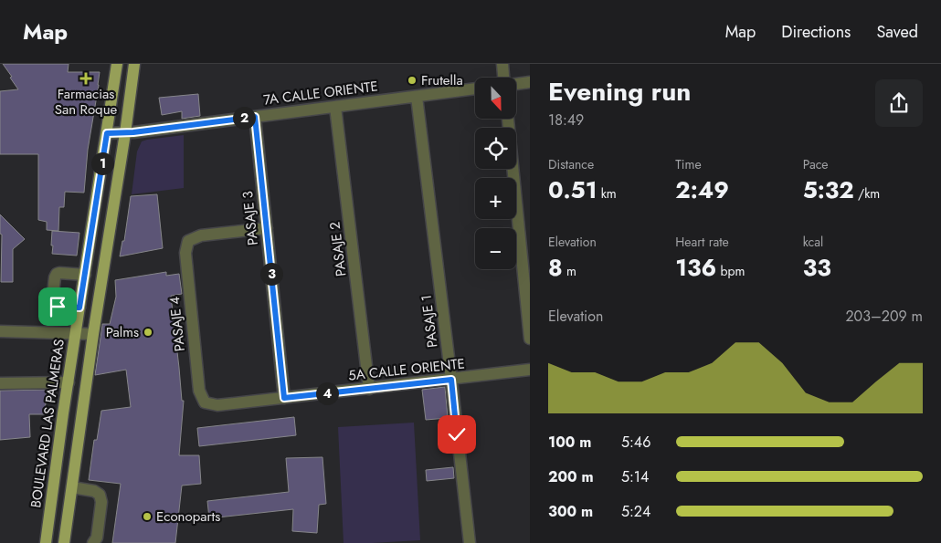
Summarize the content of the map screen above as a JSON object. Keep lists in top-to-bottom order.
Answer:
{
  "streets": {
    "main road": ["BOULEVARD LAS PALMERAS"],
    "street": [
      "7A CALLE ORIENTE",
      "PASAJE 3",
      "PASAJE 2",
      "PASAJE 1",
      "PASAJE 4",
      "5A CALLE ORIENTE"
    ]
  },
  "crossings": [
    ["7A CALLE ORIENTE", "PASAJE 3"],
    ["7A CALLE ORIENTE", "PASAJE 2"],
    ["7A CALLE ORIENTE", "PASAJE 1"],
    ["7A CALLE ORIENTE", "BOULEVARD LAS PALMERAS"],
    ["PASAJE 3", "PASAJE 4"],
    ["PASAJE 3", "5A CALLE ORIENTE"],
    ["PASAJE 2", "5A CALLE ORIENTE"],
    ["PASAJE 1", "5A CALLE ORIENTE"],
    ["PASAJE 4", "5A CALLE ORIENTE"]
  ],
  "places": {
    "health": ["Farmacias San Roque"],
    "other": ["Frutella", "Palms", "Econoparts"]
  },
  "north": "bottom",
  "page": {
    "header": "Map",
    "nav": ["Map", "Directions", "Saved"],
    "heading": ["Evening run", "18:49"],
    "map_buttons": ["+", "−"],
    "pins": [
      "2",
      "1",
      "3",
      "4"
    ],
    "stats": [
      ["Distance", "0.51 km"],
      ["Time", "2:49"],
      ["Pace", "5:32 /km"],
      ["Elevation", "8 m"],
      ["Heart rate", "136 bpm"],
      ["kcal", "33"]
    ],
    "chart": ["Elevation", "203–209 m"],
    "list": [
      {
        "name": "100 m",
        "note": "5:46"
      },
      {
        "name": "200 m",
        "note": "5:14"
      },
      {
        "name": "300 m",
        "note": "5:24"
      }
    ]
  }
}
